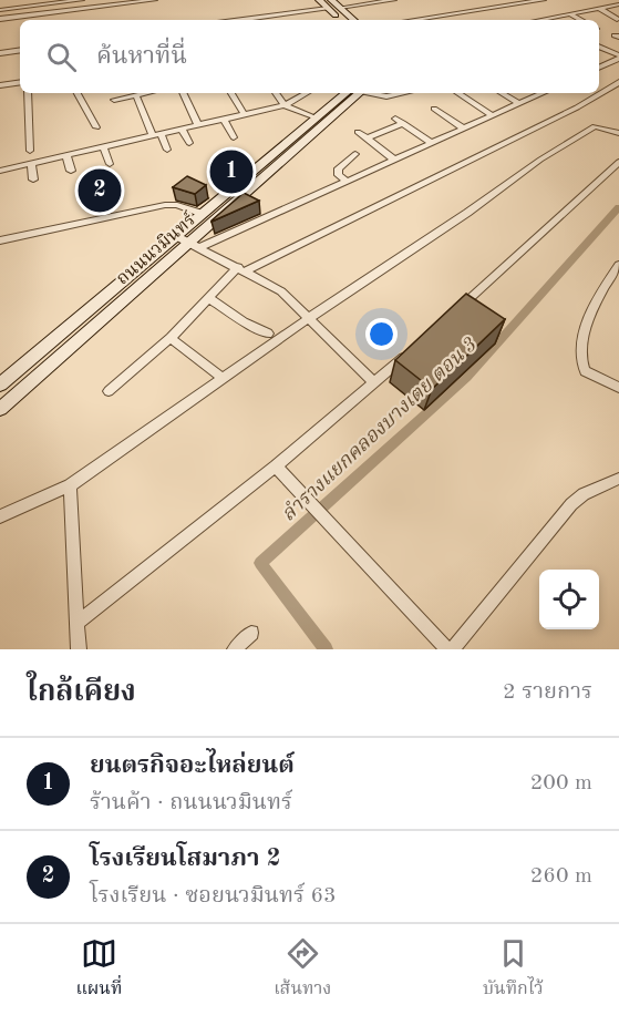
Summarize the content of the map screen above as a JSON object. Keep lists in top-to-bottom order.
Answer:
{
  "streets": {
    "main road": ["ถนนนวมินทร์"]
  },
  "water": ["ลำรางแยกคลองบางเตย ตอน 3"],
  "page": {
    "search": "ค้นหาที่นี่",
    "pins": ["1", "2"],
    "heading": ["ใกล้เคียง", "2 รายการ"],
    "list": [
      {
        "mark": "1",
        "name": "ยนตรกิจอะไหล่ยนต์",
        "note": "ร้านค้า · ถนนนวมินทร์",
        "value": "200 m"
      },
      {
        "mark": "2",
        "name": "โรงเรียนโสมาภา 2",
        "note": "โรงเรียน · ซอยนวมินทร์ 63",
        "value": "260 m"
      }
    ],
    "nav": ["แผนที่", "เส้นทาง", "บันทึกไว้"]
  }
}
